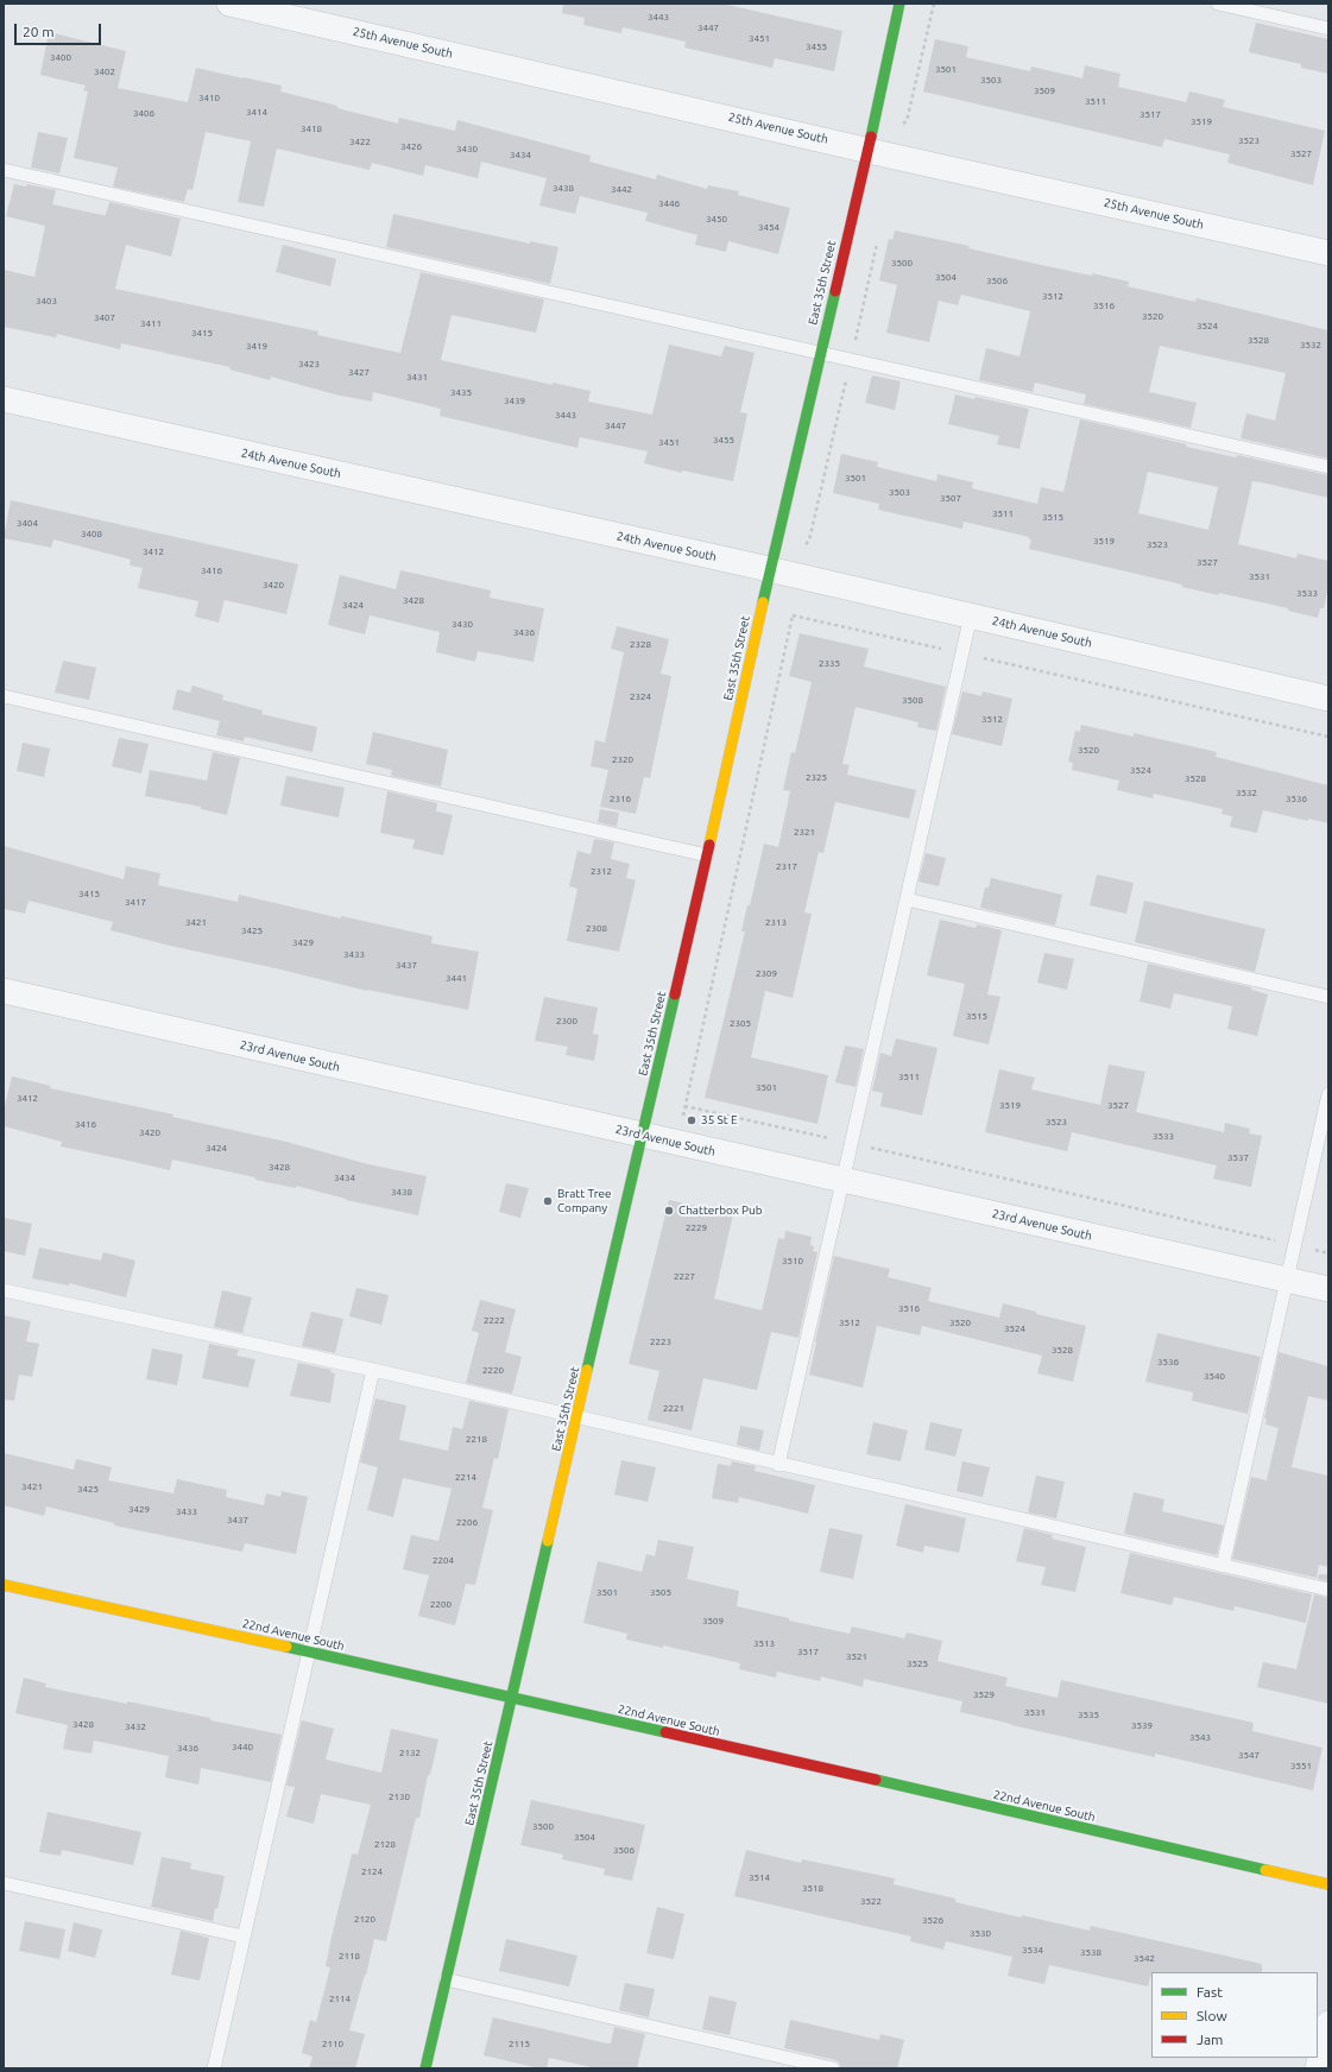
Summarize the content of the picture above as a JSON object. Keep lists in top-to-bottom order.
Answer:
{
  "streets": {
    "street": [
      "25th Avenue South",
      "East 35th Street",
      "24th Avenue South",
      "23rd Avenue South",
      "22nd Avenue South"
    ]
  },
  "crossings": [
    ["25th Avenue South", "East 35th Street"],
    ["East 35th Street", "24th Avenue South"],
    ["East 35th Street", "23rd Avenue South"],
    ["East 35th Street", "22nd Avenue South"]
  ],
  "places": ["35 St E", "Bratt Tree Company", "Chatterbox Pub"],
  "house_numbers": [
    "3443",
    "3447",
    "3451",
    "3455",
    "3400",
    "3501",
    "3402",
    "3503",
    "3509",
    "3410",
    "3511",
    "3414",
    "3406",
    "3517",
    "3519",
    "3418",
    "3523",
    "3422",
    "3426",
    "3430",
    "3527",
    "3434",
    "3438",
    "3442",
    "3446",
    "3450",
    "3454",
    "3500",
    "3504",
    "3506",
    "3512",
    "3403",
    "3516",
    "3520",
    "3407",
    "3411",
    "3524",
    "3415",
    "3528",
    "3532",
    "3419",
    "3423",
    "3427",
    "3431",
    "3435",
    "3439",
    "3443",
    "3447",
    "3455",
    "3451",
    "3501",
    "3503",
    "3507",
    "3511",
    "3515",
    "3404",
    "3408",
    "3519",
    "3523",
    "3412",
    "3527",
    "3416",
    "3531",
    "3420",
    "3533",
    "3428",
    "3424",
    "3430",
    "3436",
    "2328",
    "2335",
    "2324",
    "3508",
    "3512",
    "3520",
    "2320",
    "3524",
    "2325",
    "3528",
    "3532",
    "2316",
    "3536",
    "2321",
    "2317",
    "2312",
    "3415",
    "3417",
    "3421",
    "2313",
    "2308",
    "3425",
    "3429",
    "3433",
    "3437",
    "2309",
    "3441",
    "3515",
    "2300",
    "2305",
    "3511",
    "3501",
    "3412",
    "3519",
    "3527",
    "3523",
    "3416",
    "3420",
    "3533",
    "3424",
    "3537",
    "3428",
    "3434",
    "3438",
    "2229",
    "3510",
    "2227",
    "3516",
    "2222",
    "3512",
    "3520",
    "3524",
    "2223",
    "3528",
    "3536",
    "2220",
    "3540",
    "2221",
    "2218",
    "2214",
    "3421",
    "3425",
    "3429",
    "3433",
    "3437",
    "2206",
    "2204",
    "3501",
    "3505",
    "2200",
    "3509",
    "3513",
    "3517",
    "3521",
    "3525",
    "3529",
    "3531",
    "3535",
    "3428",
    "3539",
    "3432",
    "3543",
    "3440",
    "3436",
    "2132",
    "3547",
    "3551",
    "2130",
    "3500",
    "3504",
    "2128",
    "3506",
    "2124",
    "3514",
    "3518",
    "3522",
    "2120",
    "3526",
    "3530",
    "3534",
    "3538",
    "2118",
    "3542",
    "2114",
    "2110",
    "2115"
  ],
  "legend": ["Fast", "Slow", "Jam"],
  "scale_bar": "20 m"
}
